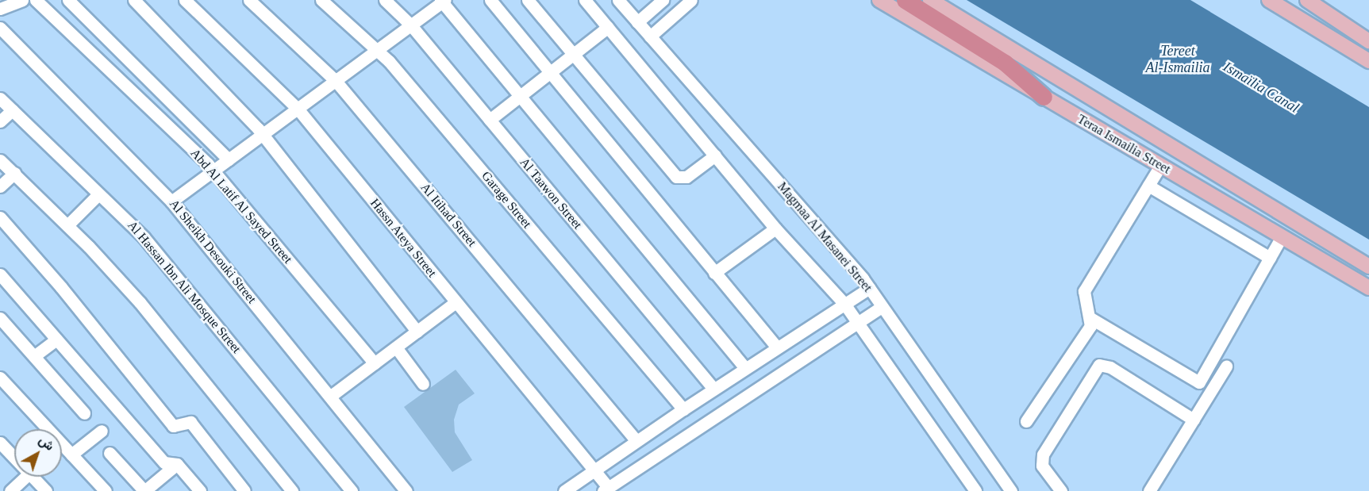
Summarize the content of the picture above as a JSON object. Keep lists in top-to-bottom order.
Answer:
{
  "streets": {
    "main road": ["Teraa Ismailia Street"],
    "street": [
      "Al Taawon Street",
      "Garage Street",
      "Abd Al Latif Al Sayed Street",
      "Al Itihad Street",
      "Magmaa Al Masanei Street",
      "Hassn Ateya Street",
      "Al Sheikh Desouki Street",
      "Al Hassan Ibn Ali Mosque Street"
    ]
  },
  "water": ["Tereet Al-Ismailia", "Ismaïlia Canal"],
  "north": "top right"
}
